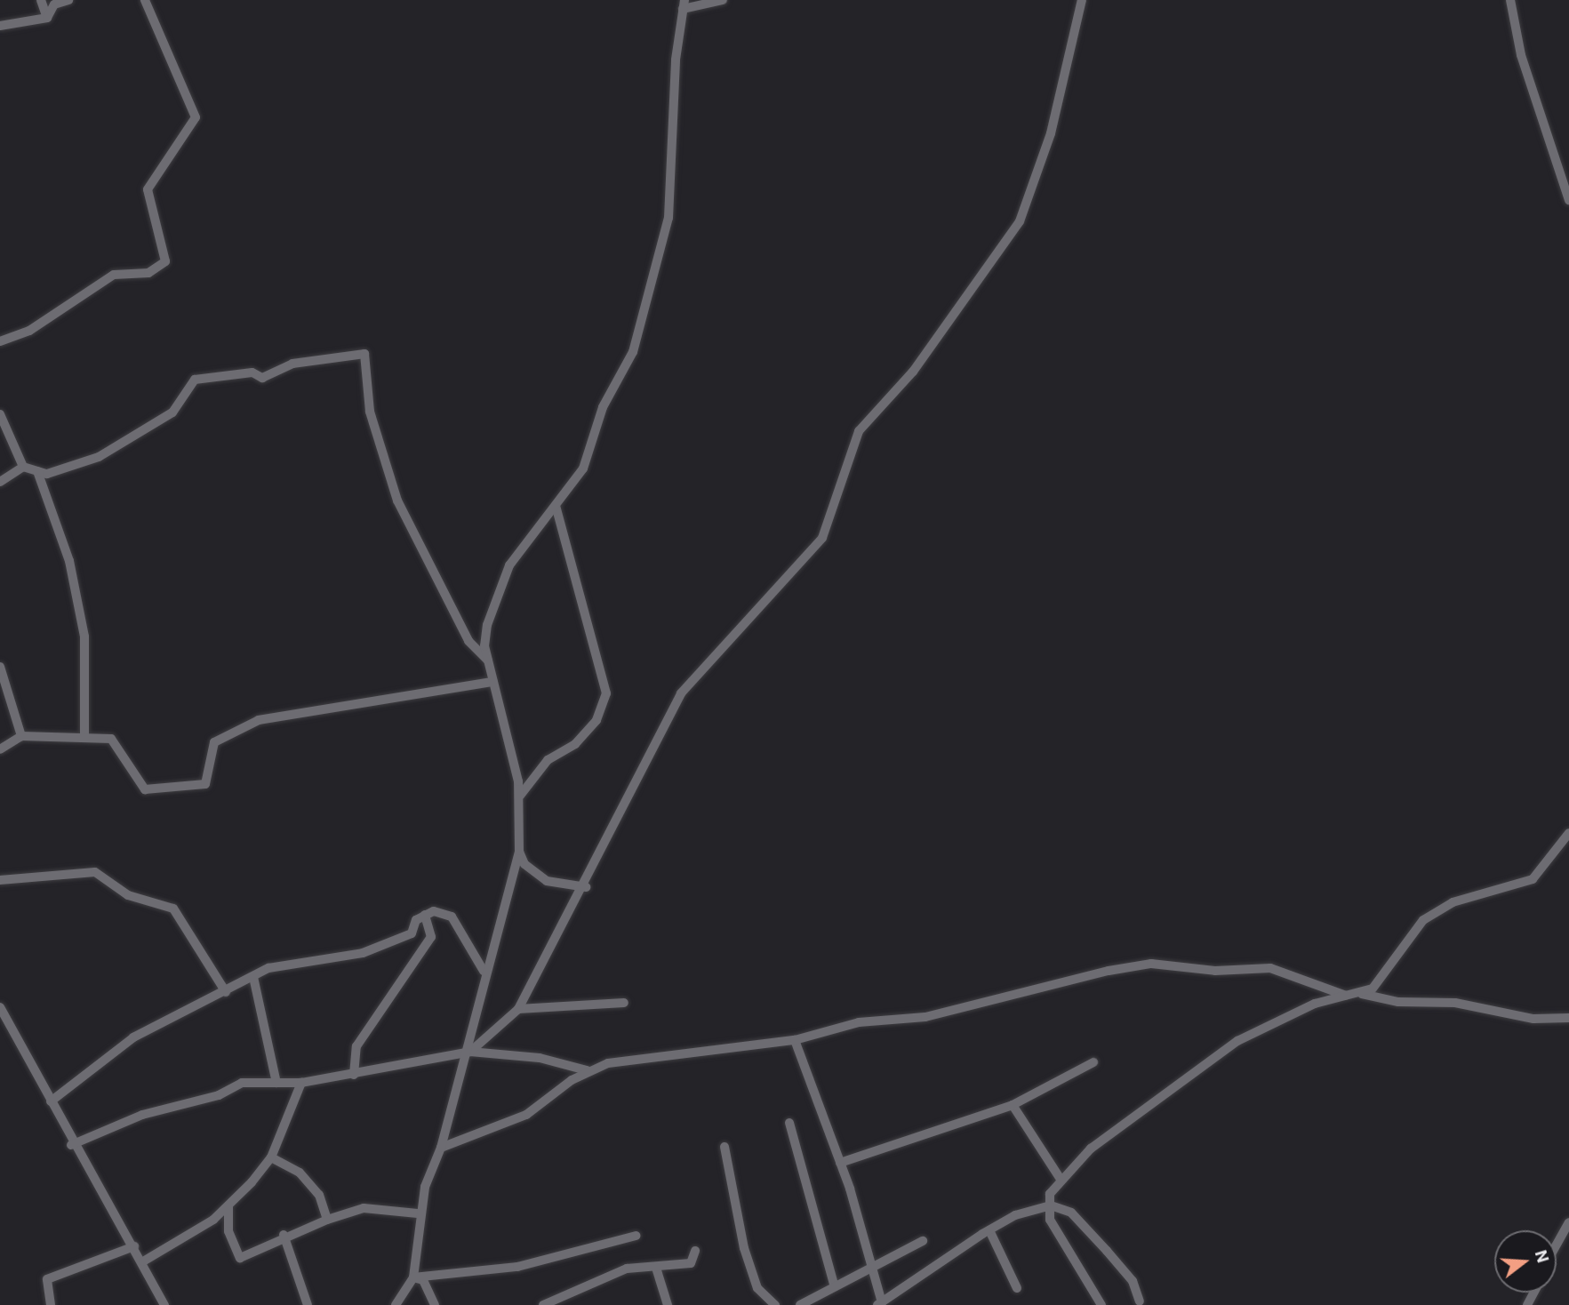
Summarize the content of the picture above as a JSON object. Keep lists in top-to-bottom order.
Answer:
{
  "north": "right"
}
